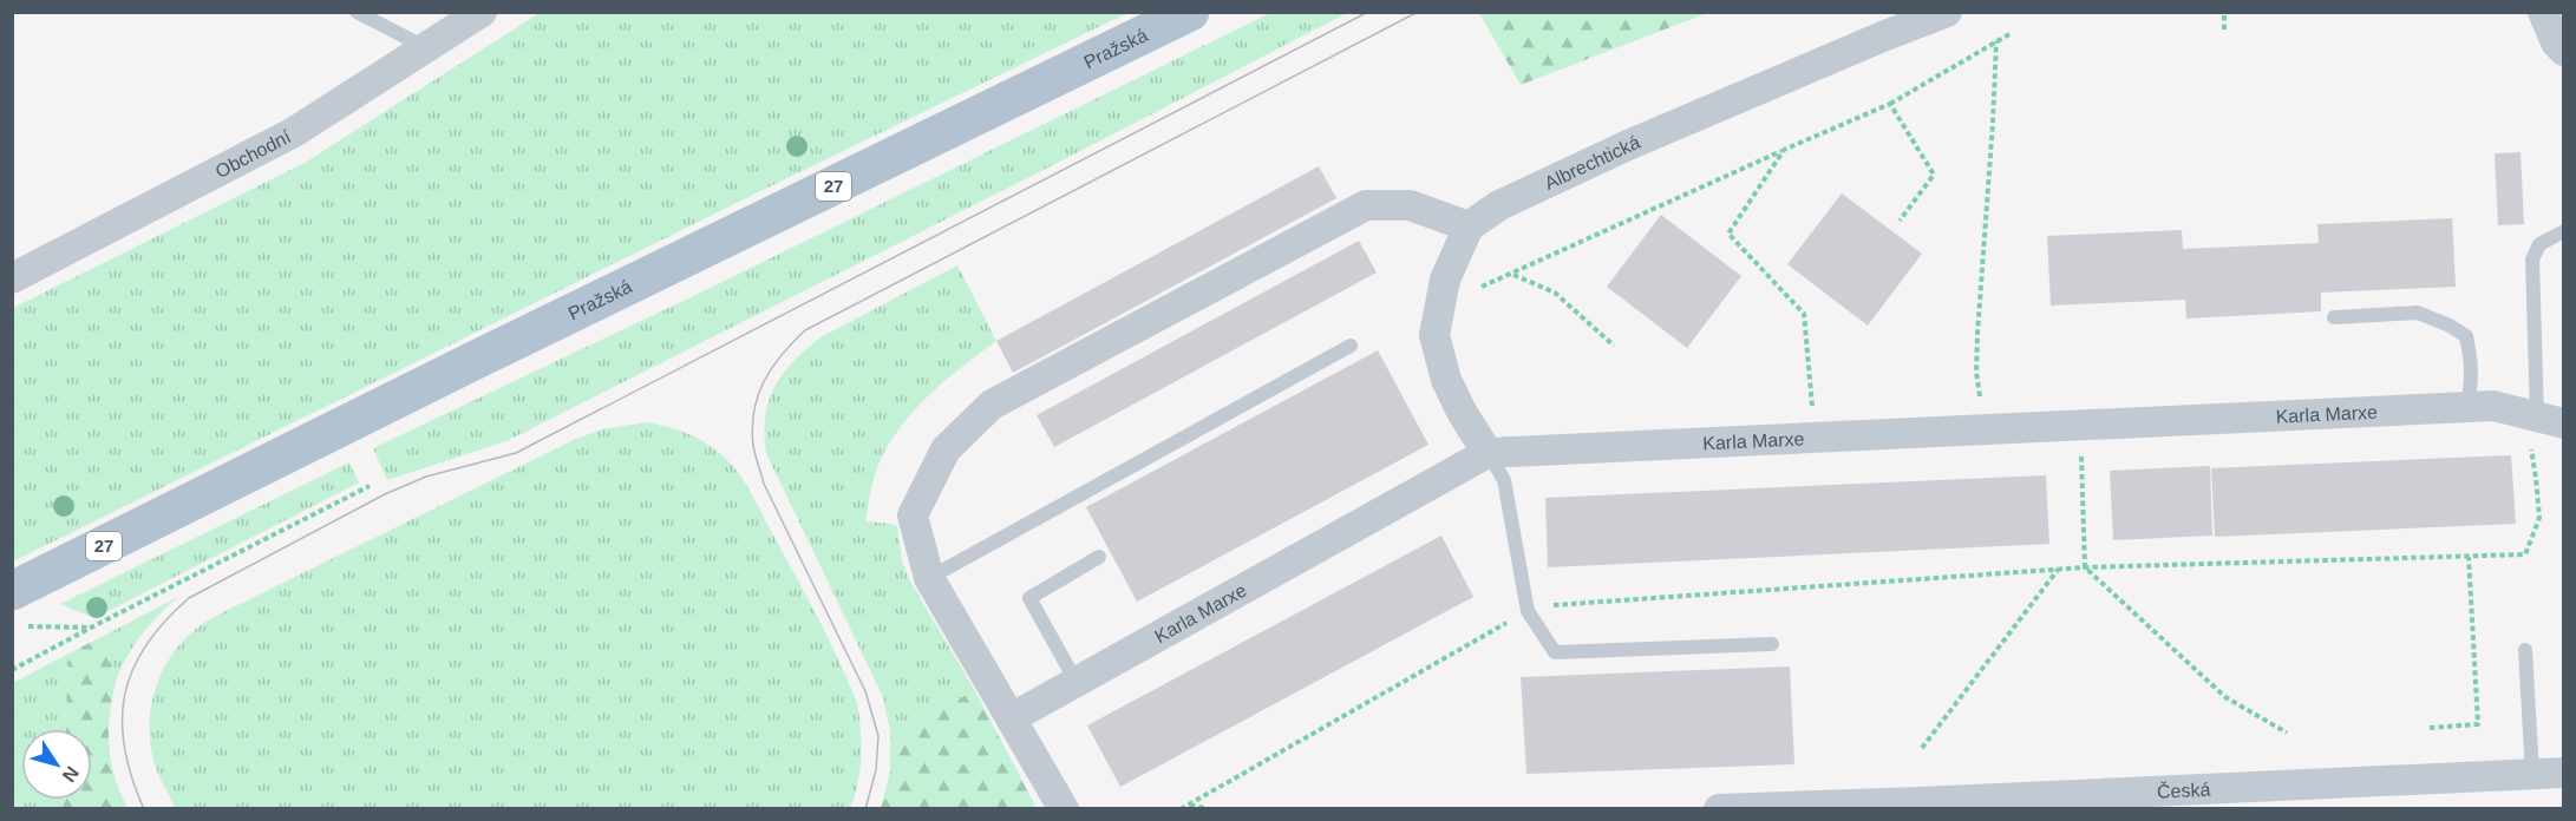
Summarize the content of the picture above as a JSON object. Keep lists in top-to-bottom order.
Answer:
{
  "streets": {
    "main road": ["Pražská", "27"],
    "street": [
      "Obchodní",
      "Albrechtická",
      "Karla Marxe",
      "Česká"
    ]
  },
  "north": "bottom right"
}
